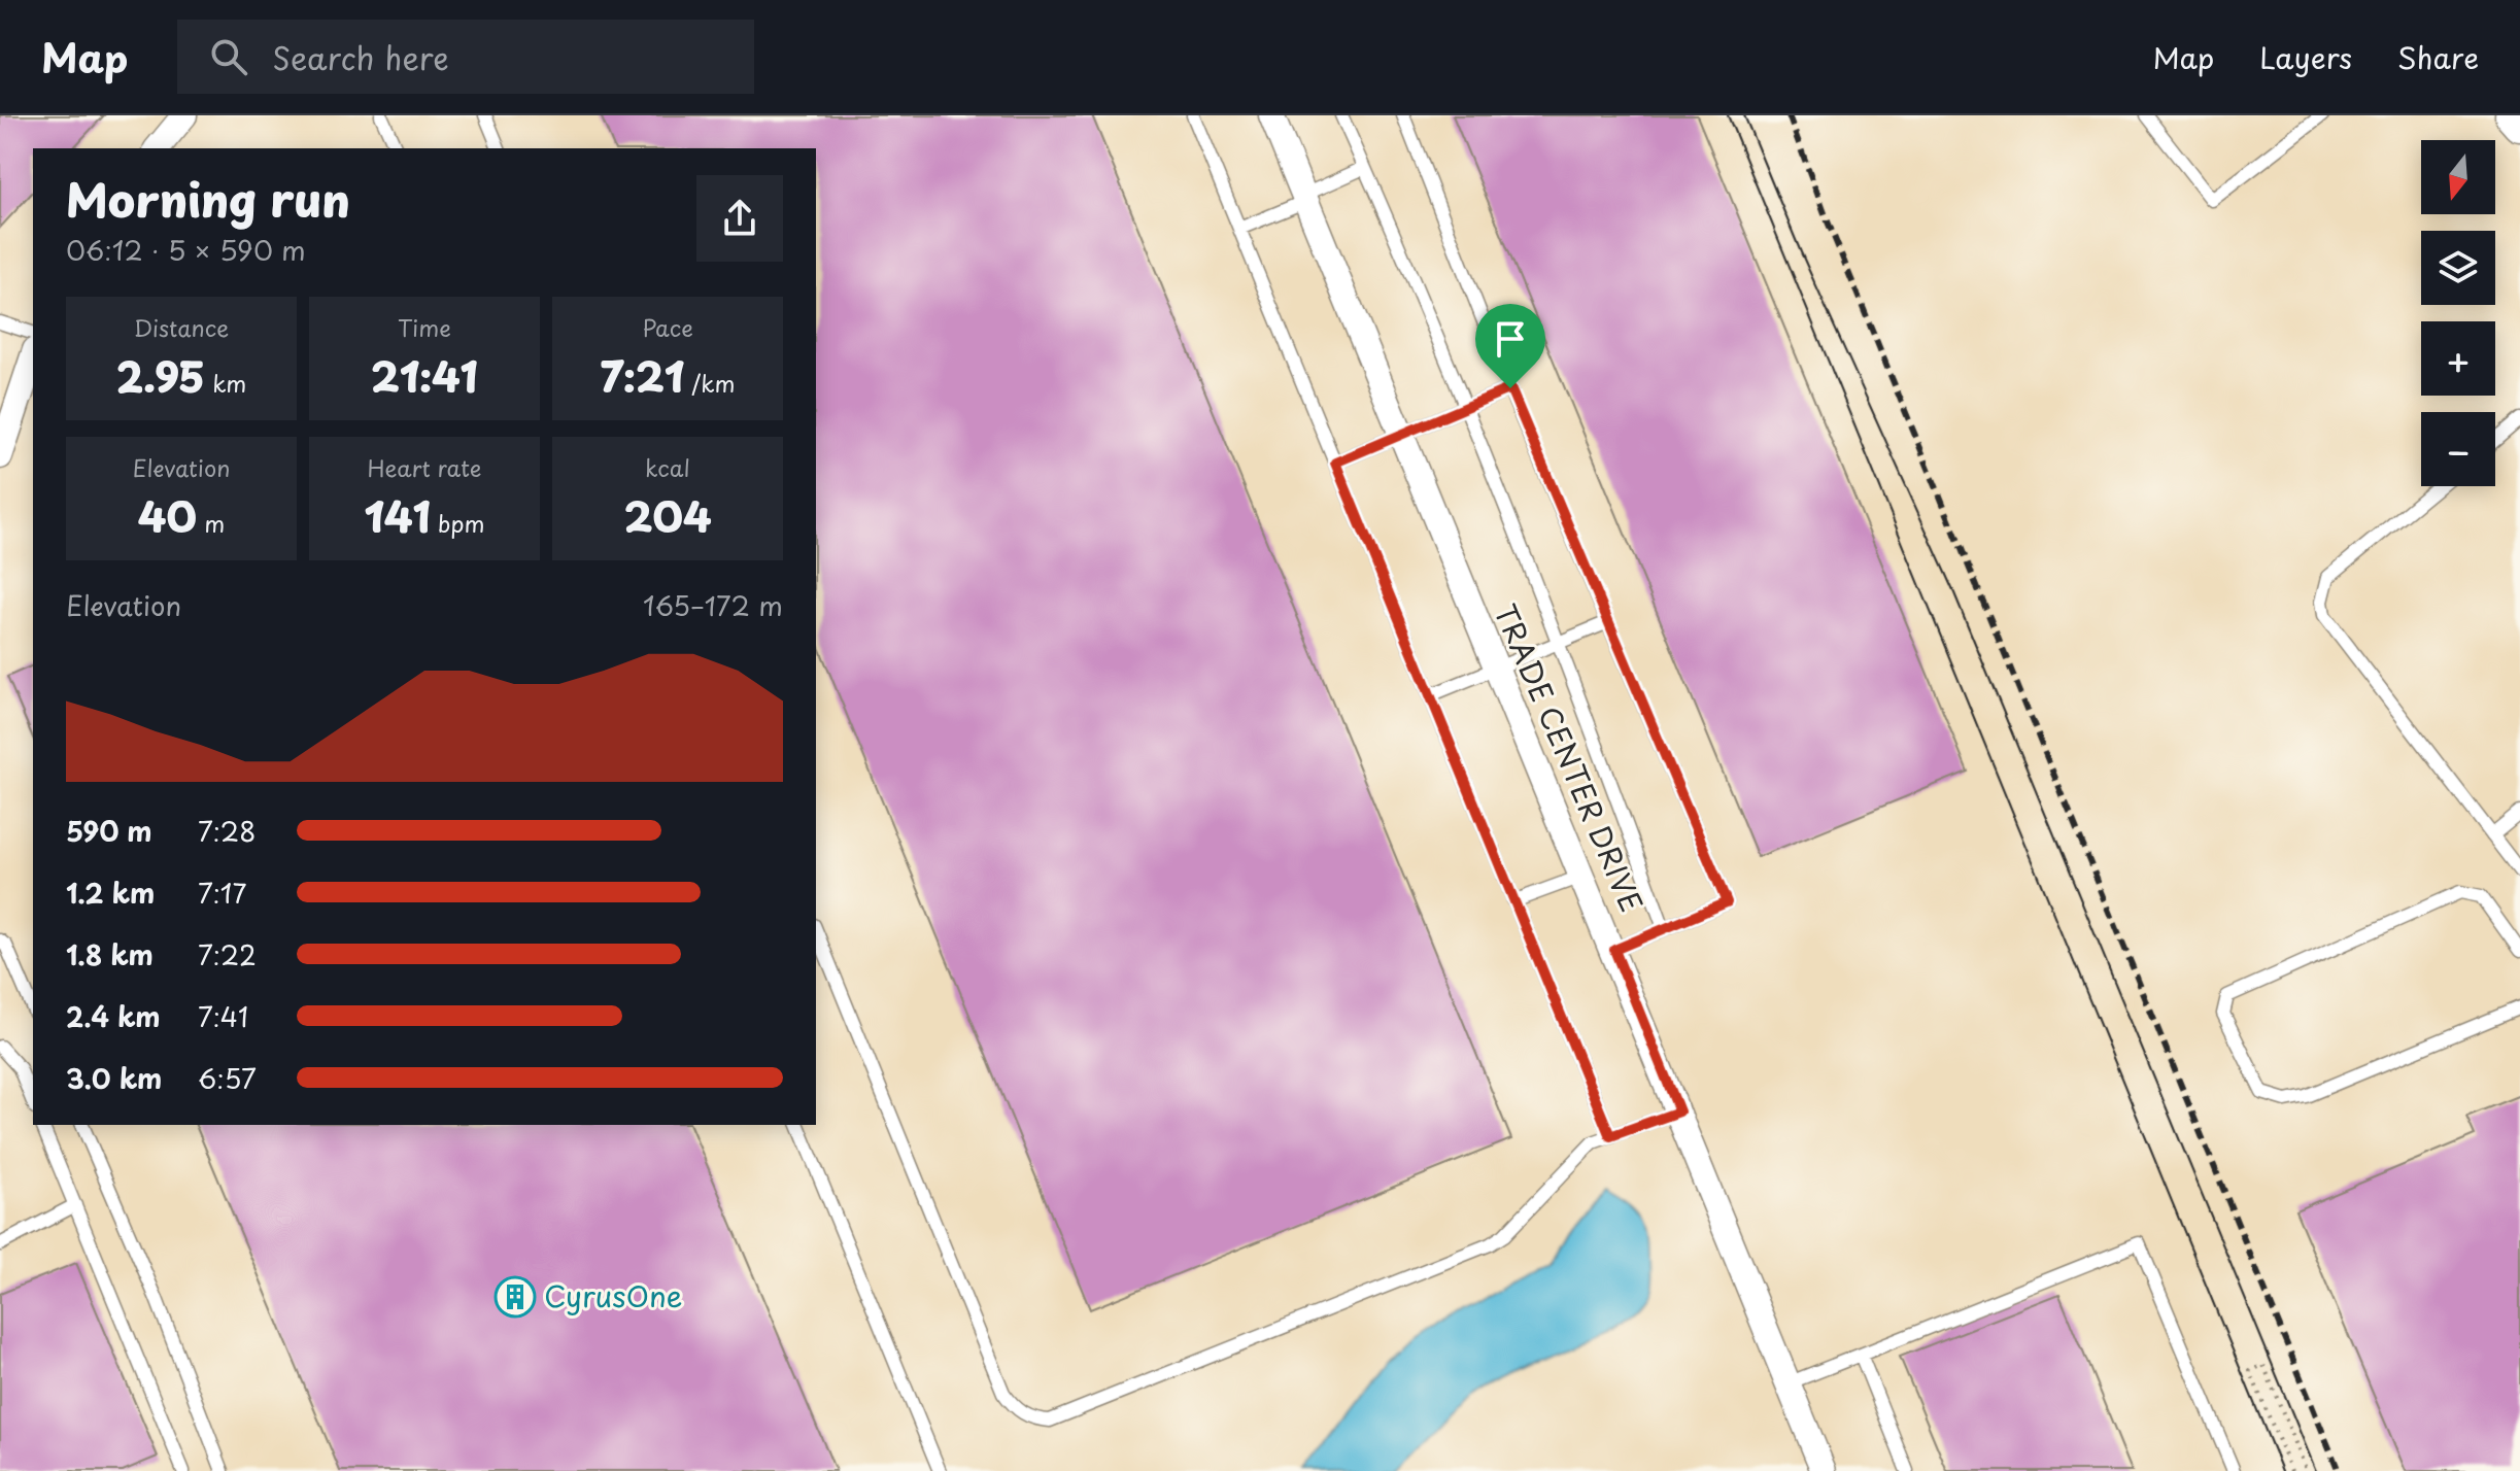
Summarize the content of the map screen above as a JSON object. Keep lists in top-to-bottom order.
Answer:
{
  "streets": {
    "street": ["TRADE CENTER DRIVE"]
  },
  "places": {
    "building": ["CyrusOne"]
  },
  "north": "bottom",
  "page": {
    "header": "Map",
    "search": "Search here",
    "nav": ["Map", "Layers", "Share"],
    "map_buttons": ["+", "−"],
    "heading": ["Morning run", "06:12 · 5 × 590 m"],
    "stats": [
      ["Distance", "2.95 km"],
      ["Time", "21:41"],
      ["Pace", "7:21 /km"],
      ["Elevation", "40 m"],
      ["Heart rate", "141 bpm"],
      ["kcal", "204"]
    ],
    "chart": ["Elevation", "165–172 m"],
    "list": [
      {
        "name": "590 m",
        "note": "7:28"
      },
      {
        "name": "1.2 km",
        "note": "7:17"
      },
      {
        "name": "1.8 km",
        "note": "7:22"
      },
      {
        "name": "2.4 km",
        "note": "7:41"
      },
      {
        "name": "3.0 km",
        "note": "6:57"
      }
    ]
  }
}
